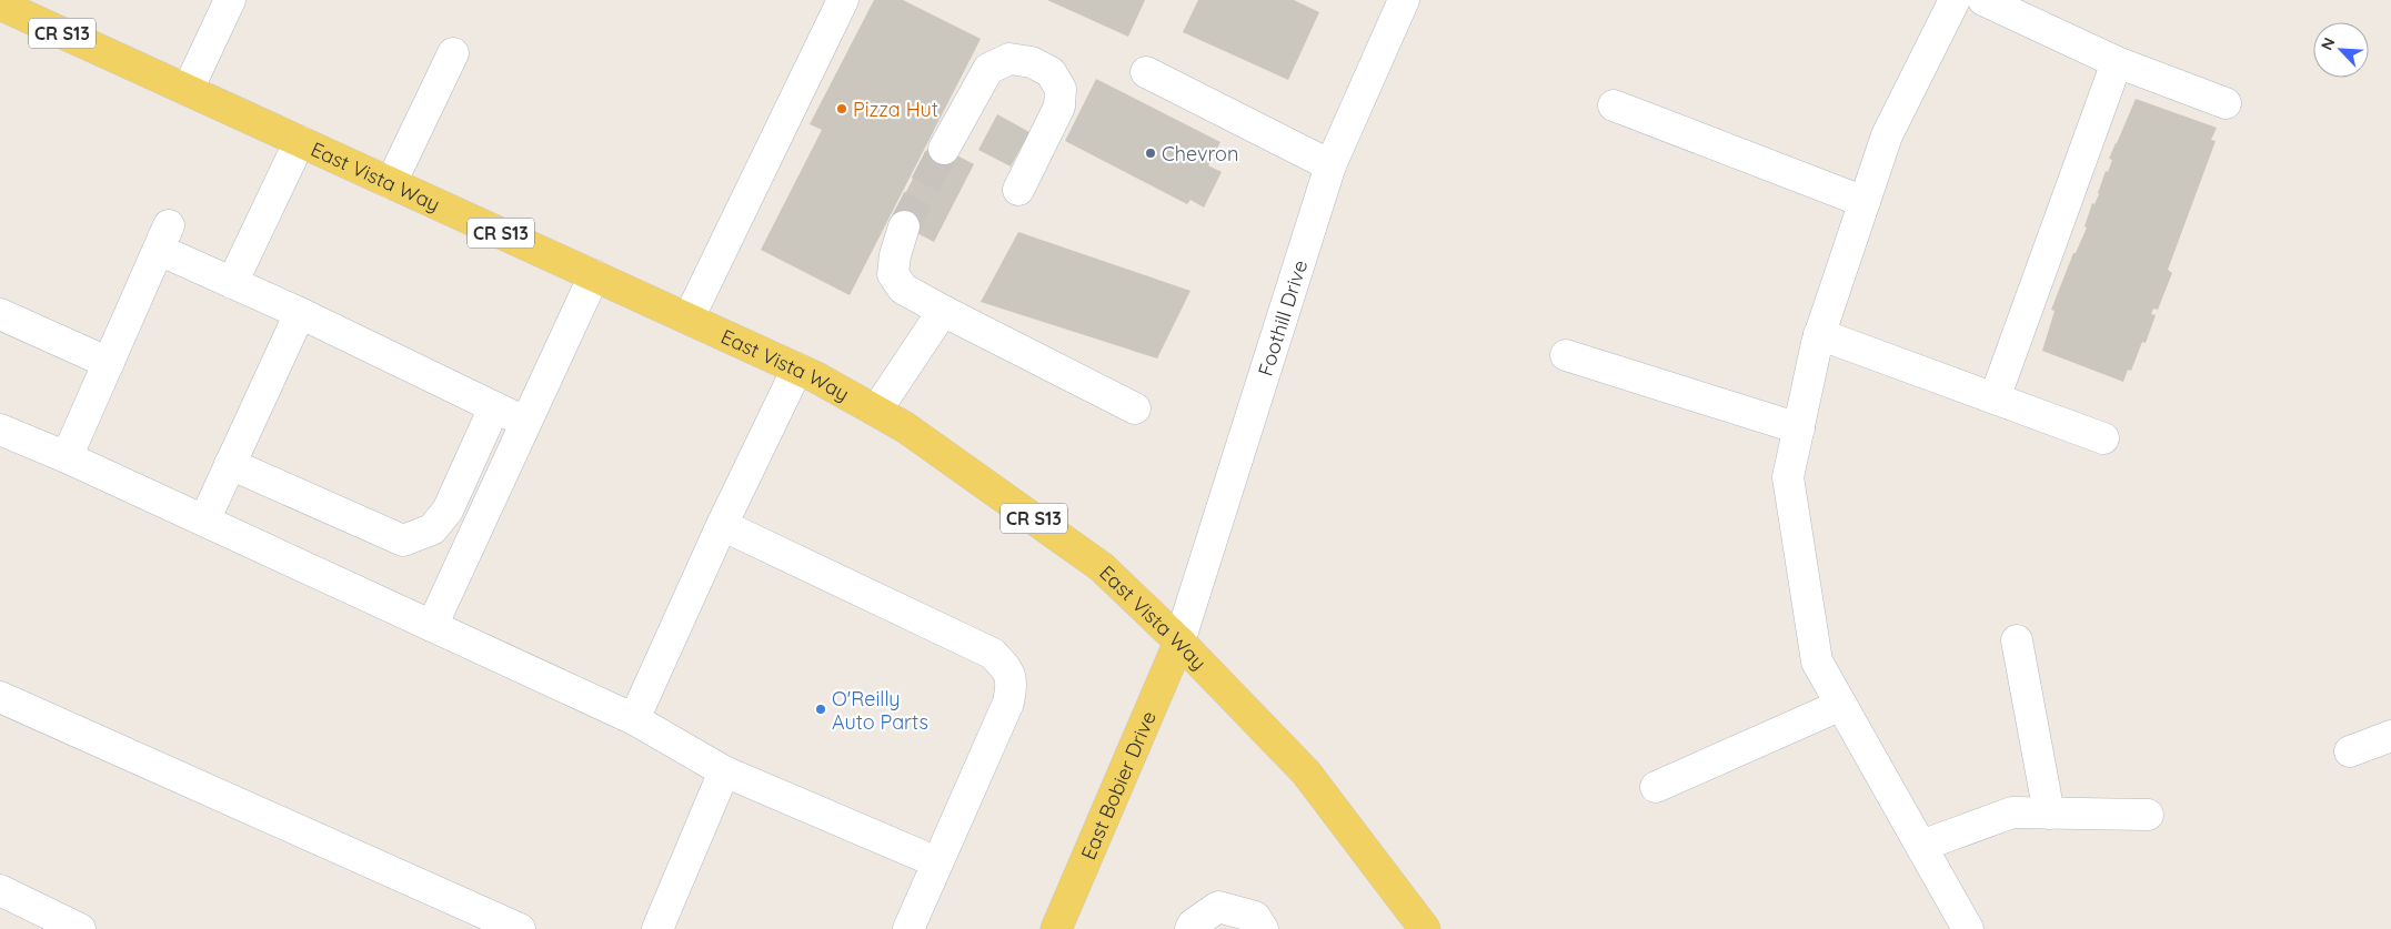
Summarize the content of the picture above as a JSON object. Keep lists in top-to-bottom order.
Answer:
{
  "streets": {
    "main road": ["CR S13", "East Vista Way", "East Bobier Drive"],
    "street": ["Foothill Drive"]
  },
  "crossings": [
    ["East Vista Way", "Foothill Drive"],
    ["East Vista Way", "East Bobier Drive"],
    ["Foothill Drive", "East Bobier Drive"]
  ],
  "places": ["Pizza Hut", "Chevron", "O'Reilly Auto Parts"],
  "north": "top left"
}
